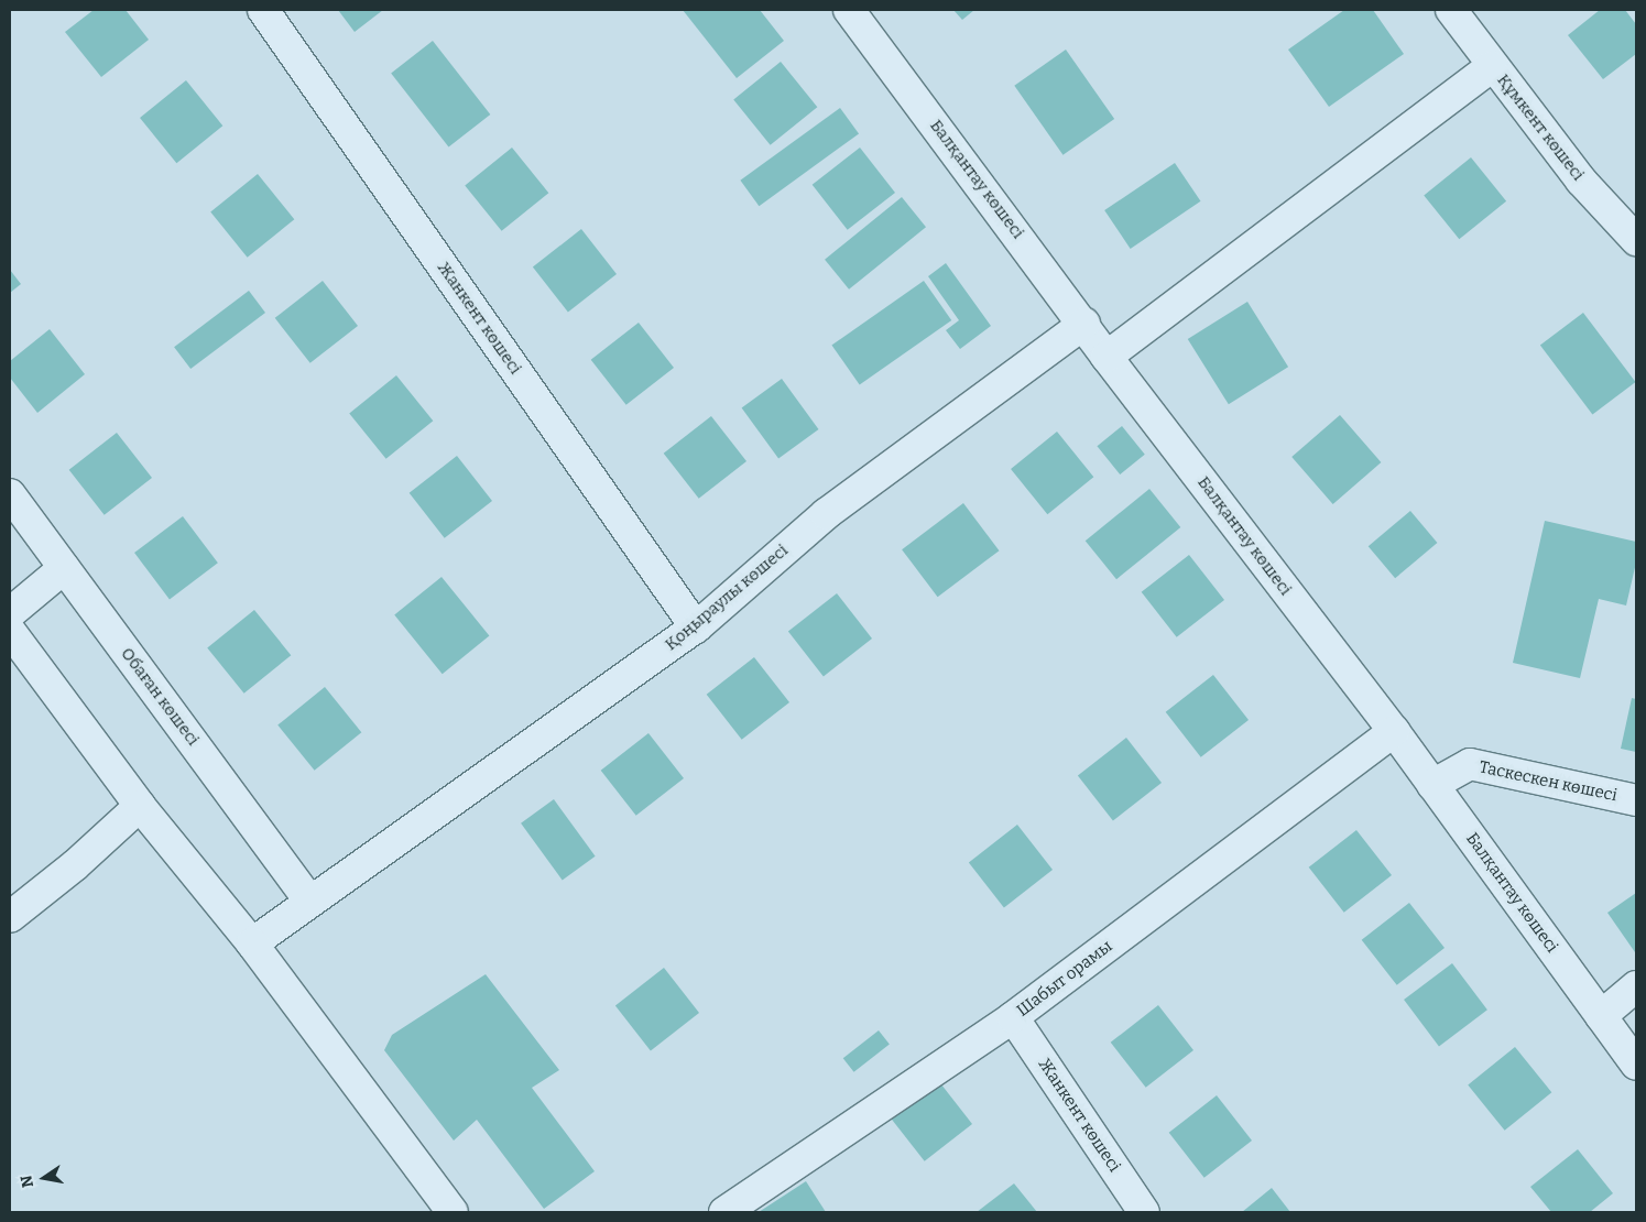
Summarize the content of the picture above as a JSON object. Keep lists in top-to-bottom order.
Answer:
{
  "streets": {
    "street": [
      "Құмкент көшесі",
      "Балқантау көшесі",
      "Жанкент көшесі",
      "Қоңыраулы көшесі",
      "Обаған көшесі",
      "Таскескен көшесі",
      "Шабыт орамы"
    ]
  },
  "crossings": [
    ["Балқантау көшесі", "Қоңыраулы көшесі"],
    ["Балқантау көшесі", "Таскескен көшесі"],
    ["Балқантау көшесі", "Шабыт орамы"],
    ["Жанкент көшесі", "Қоңыраулы көшесі"],
    ["Жанкент көшесі", "Шабыт орамы"],
    ["Қоңыраулы көшесі", "Обаған көшесі"]
  ],
  "north": "left"
}
